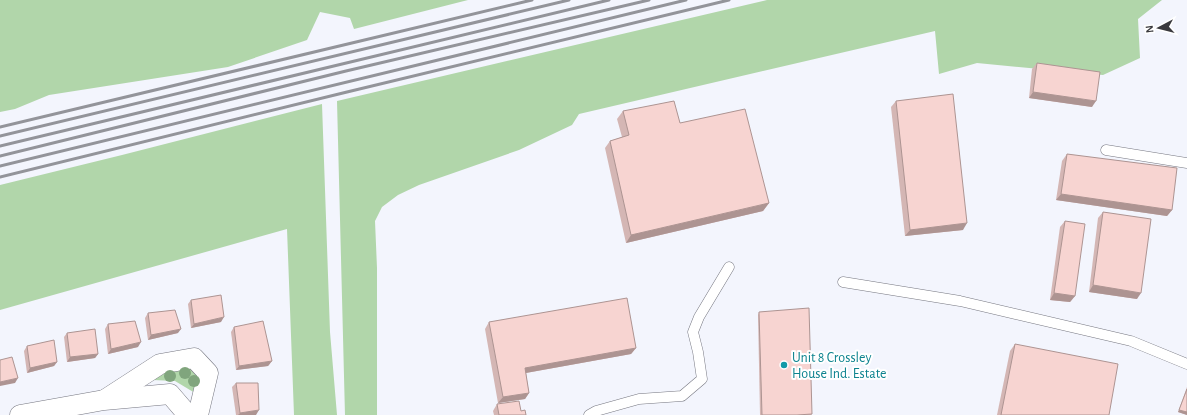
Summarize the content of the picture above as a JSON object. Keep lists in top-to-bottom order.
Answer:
{
  "places": ["Unit 8 Crossley House Ind. Estate"],
  "north": "left"
}
